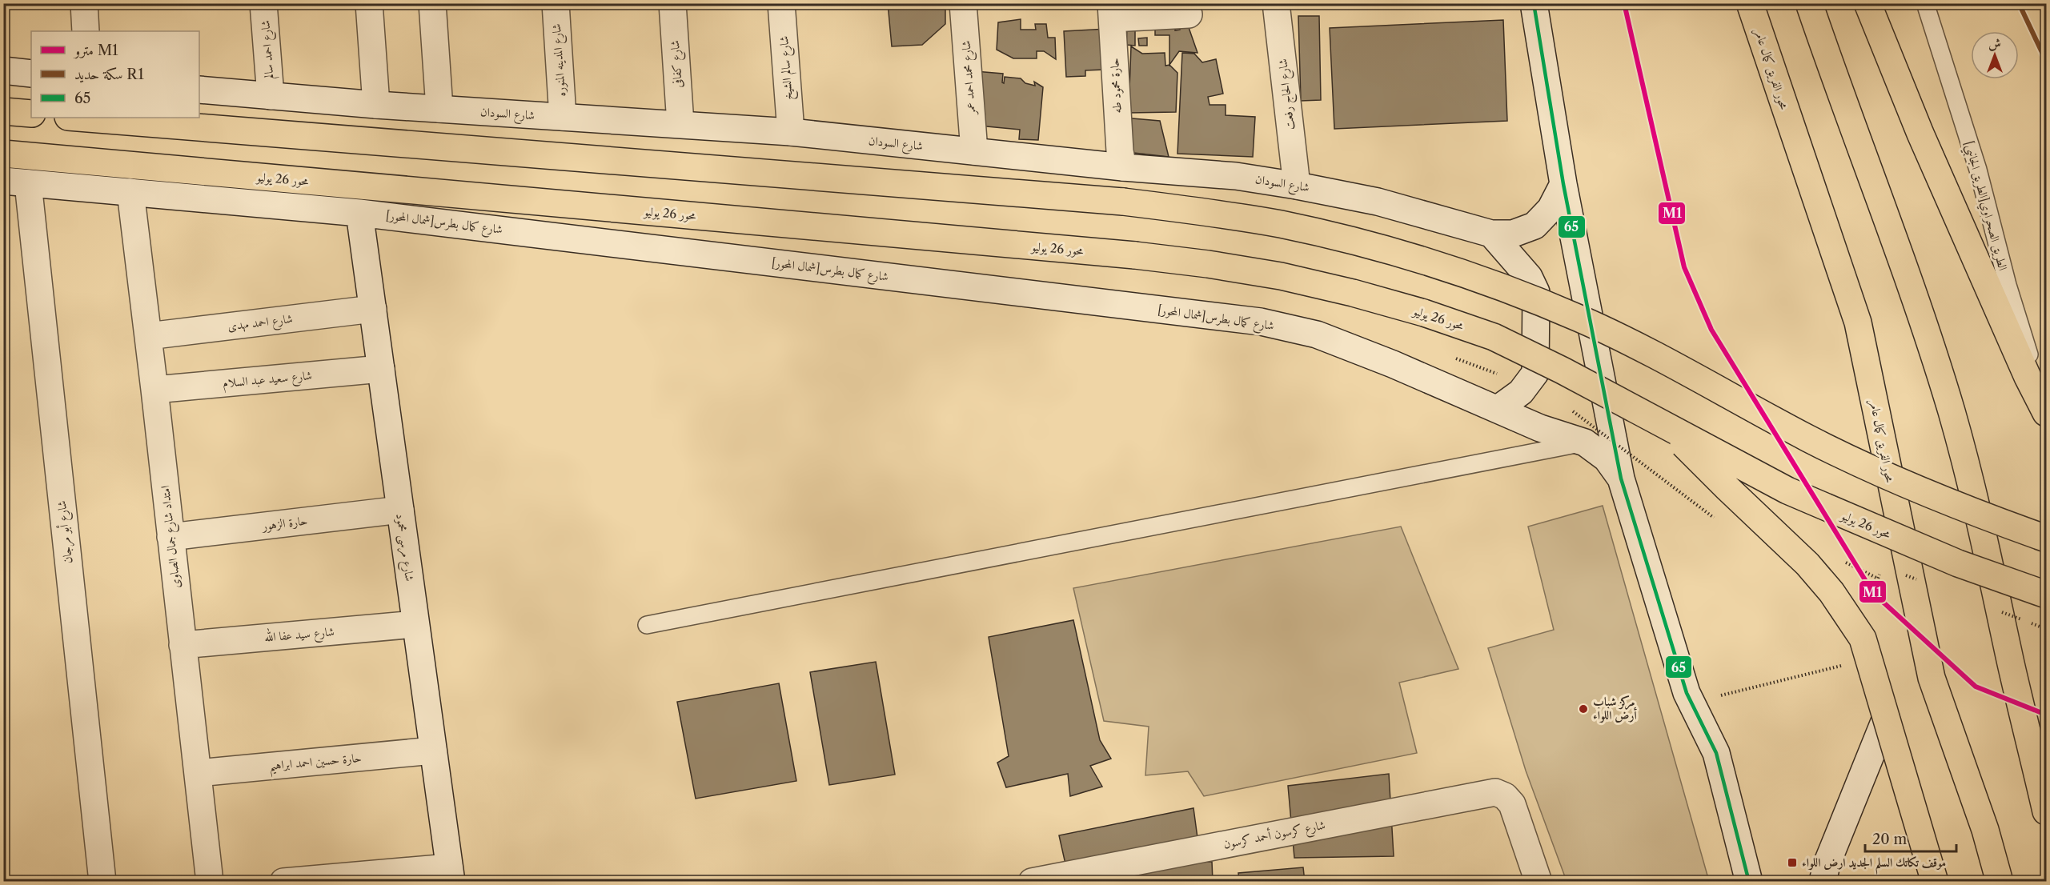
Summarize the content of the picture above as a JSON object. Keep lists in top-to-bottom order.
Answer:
{
  "streets": {
    "highway": ["محور الفريق كمال عامر", "محور 26 يوليو"],
    "street": [
      "شارع احمد سالم",
      "شارع المدينه المنوره",
      "شارع كفافى",
      "شارع سالم الشيخ",
      "شارع محمد احمد عمر",
      "حارة محمود طه",
      "شارع الحاج رفعت",
      "شارع السودان",
      "شارع كمال بطرس[شمال المحور]",
      "شارع احمد مهدى",
      "شارع سعيد عبد السلام",
      "حارة الزهور",
      "شارع أبو مرجان",
      "امتداد شارع جمال الصاوى",
      "شارع مرسى محمود",
      "شارع سيد عفا الله",
      "حارة حسين احمد ابراهيم",
      "شارع كرسون أحمد كرسون"
    ],
    "lane": ["الطريق الصحراوي[الطريق الجانبي]"]
  },
  "crossings": [
    ["شارع احمد سالم", "شارع السودان"],
    ["شارع المدينه المنوره", "شارع السودان"],
    ["شارع كفافى", "شارع السودان"],
    ["شارع سالم الشيخ", "شارع السودان"],
    ["شارع محمد احمد عمر", "شارع السودان"],
    ["حارة محمود طه", "شارع السودان"],
    ["شارع الحاج رفعت", "شارع السودان"],
    ["شارع كمال بطرس[شمال المحور]", "شارع أبو مرجان"],
    ["شارع كمال بطرس[شمال المحور]", "امتداد شارع جمال الصاوى"],
    ["شارع كمال بطرس[شمال المحور]", "شارع مرسى محمود"],
    ["شارع احمد مهدى", "امتداد شارع جمال الصاوى"],
    ["شارع احمد مهدى", "شارع مرسى محمود"],
    ["شارع سعيد عبد السلام", "امتداد شارع جمال الصاوى"],
    ["شارع سعيد عبد السلام", "شارع مرسى محمود"],
    ["حارة الزهور", "امتداد شارع جمال الصاوى"],
    ["حارة الزهور", "شارع مرسى محمود"],
    ["امتداد شارع جمال الصاوى", "شارع سيد عفا الله"],
    ["امتداد شارع جمال الصاوى", "حارة حسين احمد ابراهيم"],
    ["شارع مرسى محمود", "شارع سيد عفا الله"],
    ["شارع مرسى محمود", "حارة حسين احمد ابراهيم"]
  ],
  "places": {
    "other": ["مركز شباب أرض اللواء"],
    "transit": ["موقف تكاتك السلم الجديد ارض اللواء"]
  },
  "lines": ["metro line M1", "rail line R1", "transit line 65"],
  "legend": ["مترو M1", "سكة حديد R1", "65"],
  "scale_bar": "20 m",
  "north": "top"
}
